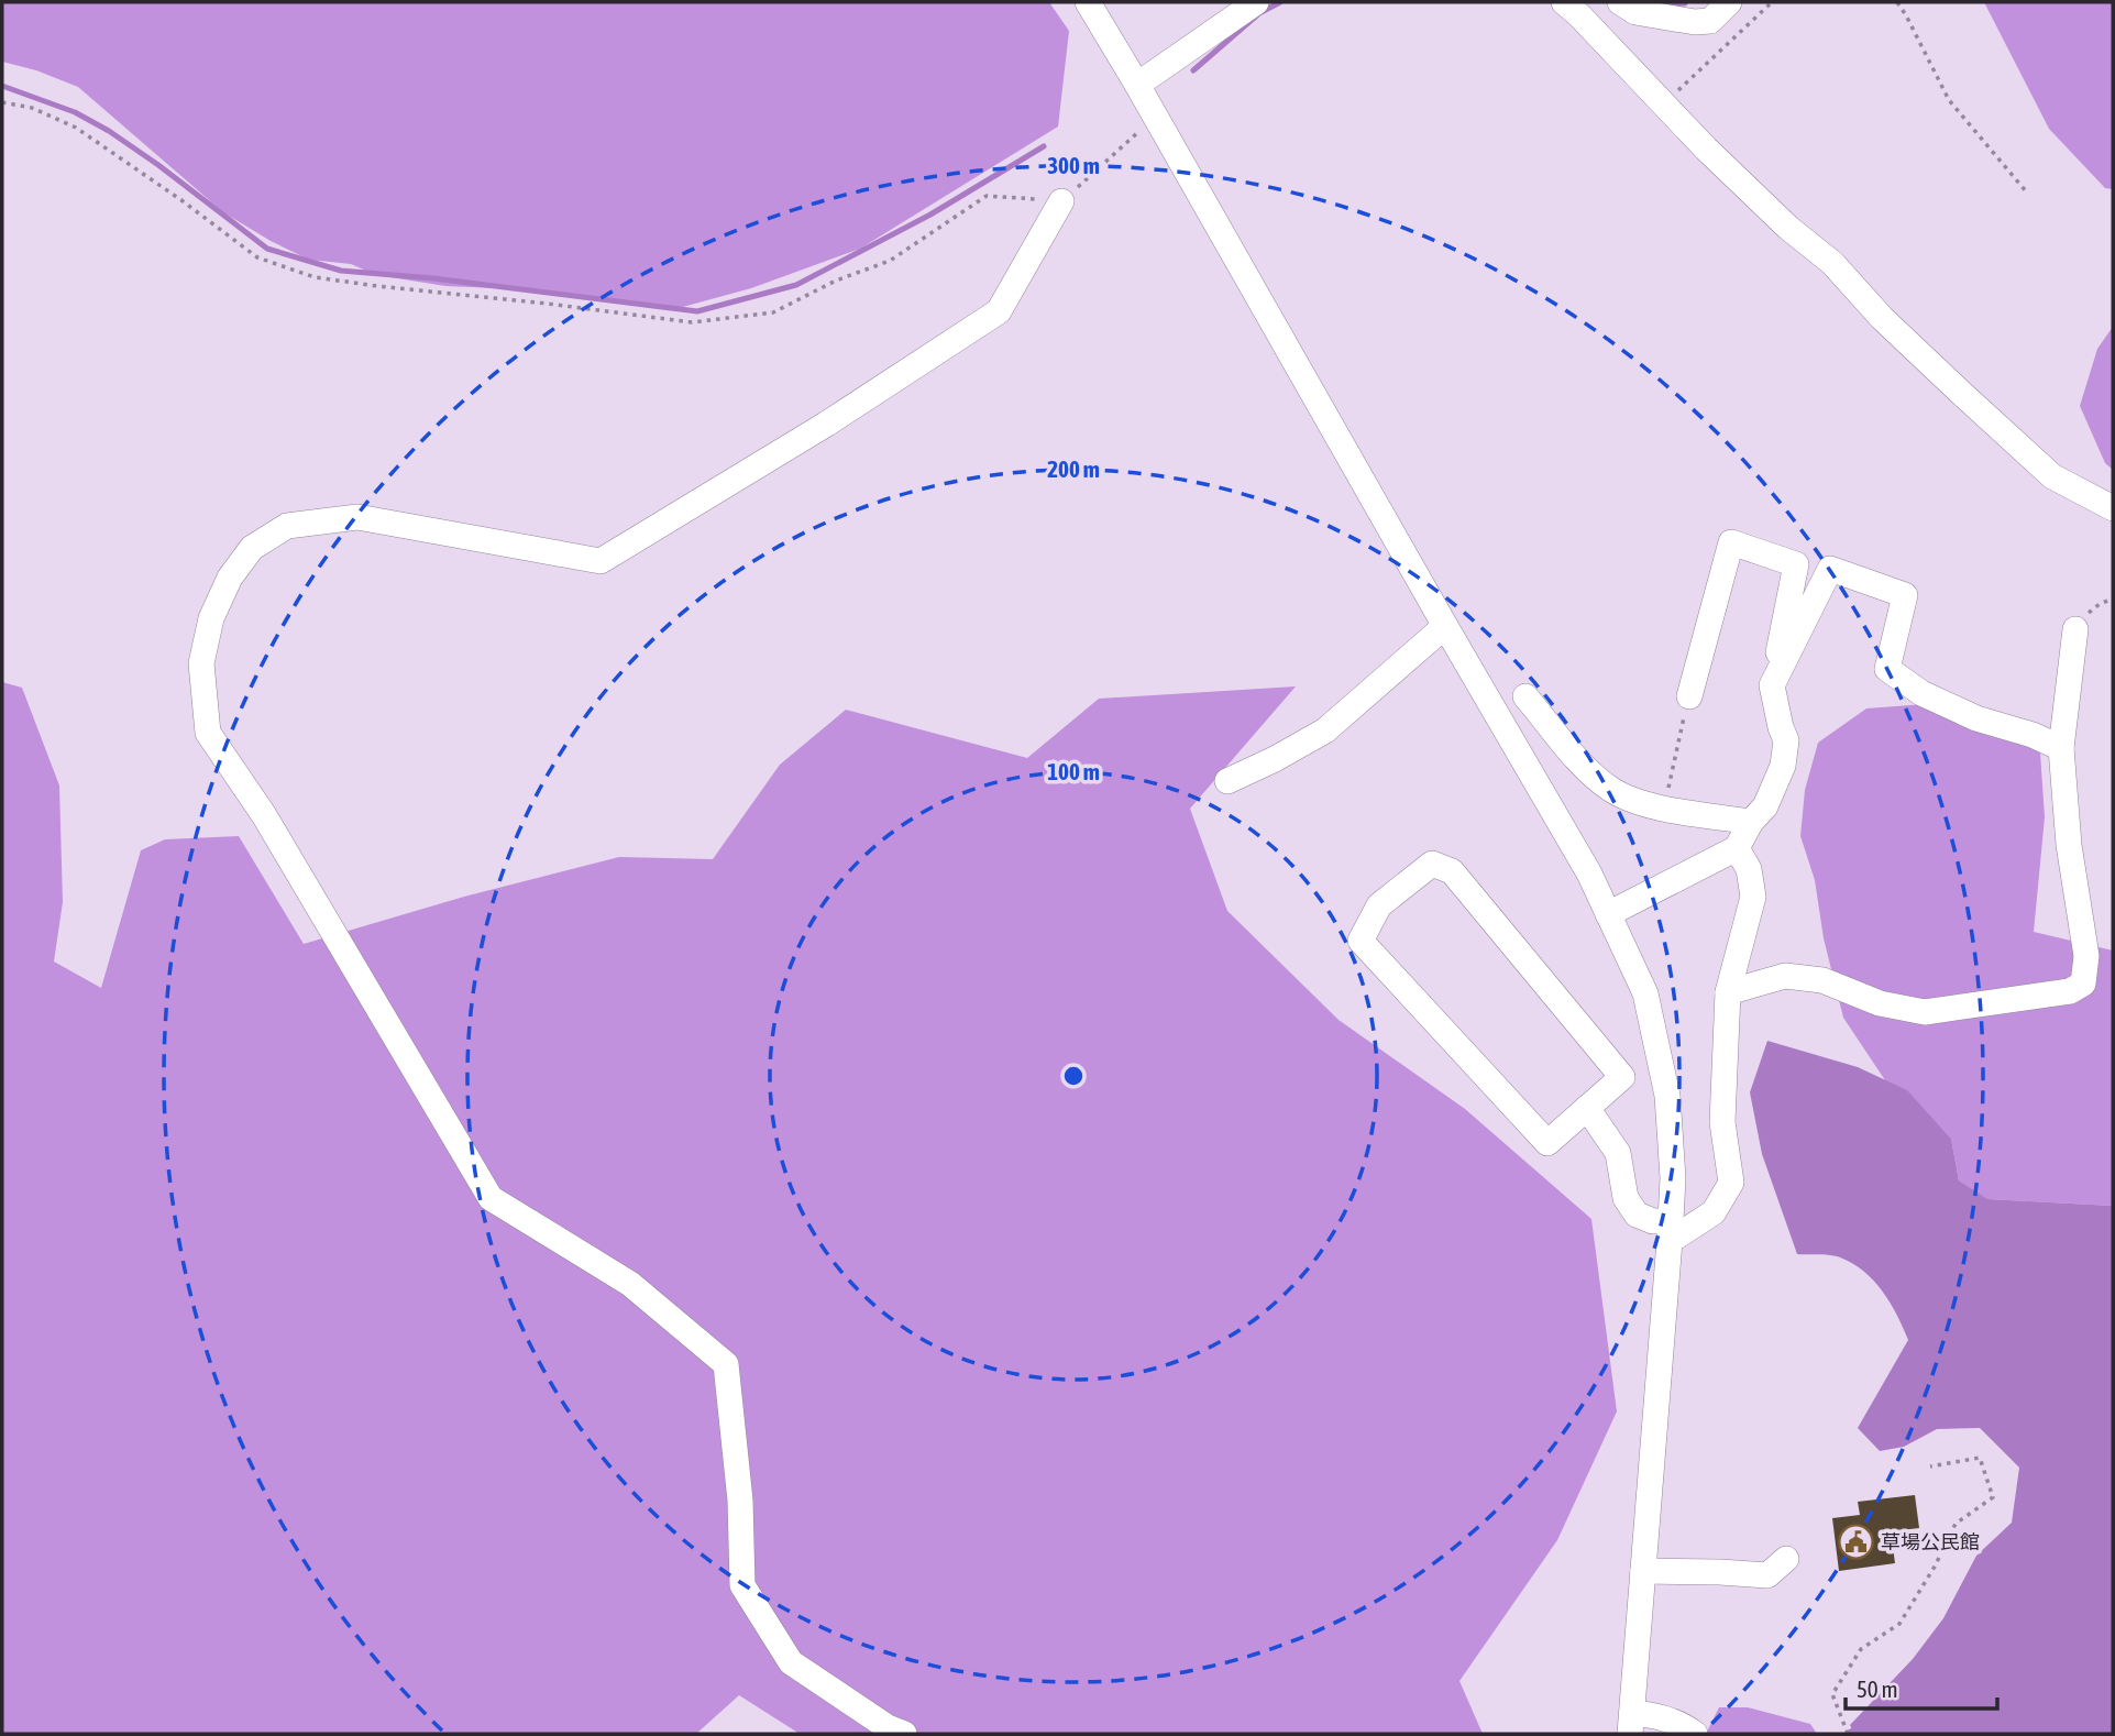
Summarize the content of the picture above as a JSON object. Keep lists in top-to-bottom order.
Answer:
{
  "places": {
    "public building": ["草場公民館"]
  },
  "scale_bar": "50 m",
  "rings": ["300 m", "200 m", "100 m"]
}
